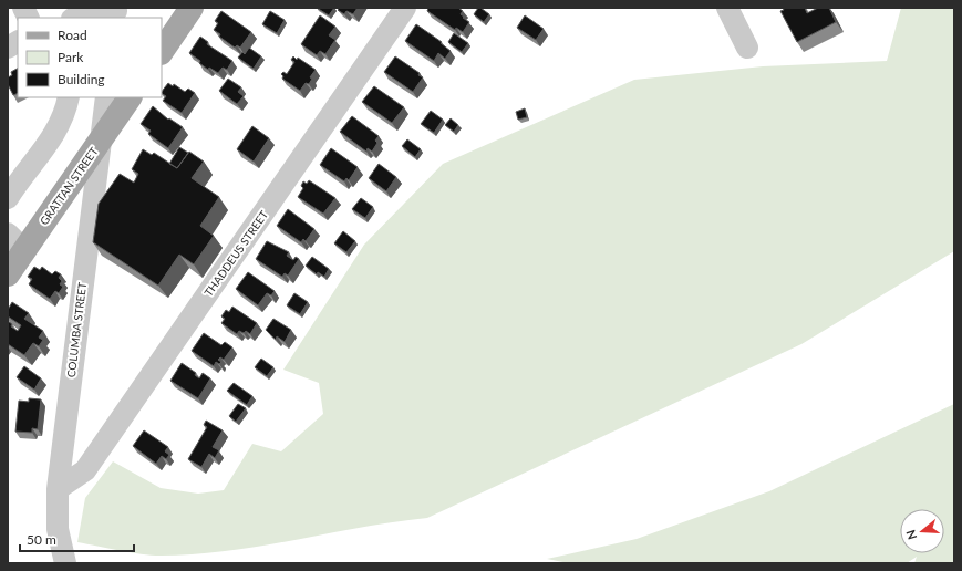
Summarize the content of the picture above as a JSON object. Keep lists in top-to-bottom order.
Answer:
{
  "streets": {
    "main road": ["GRATTAN STREET"],
    "street": ["THADDEUS STREET", "COLUMBA STREET"]
  },
  "crossings": [
    ["GRATTAN STREET", "COLUMBA STREET"],
    ["THADDEUS STREET", "COLUMBA STREET"]
  ],
  "legend": ["Road", "Park", "Building"],
  "scale_bar": "50 m",
  "north": "left"
}
